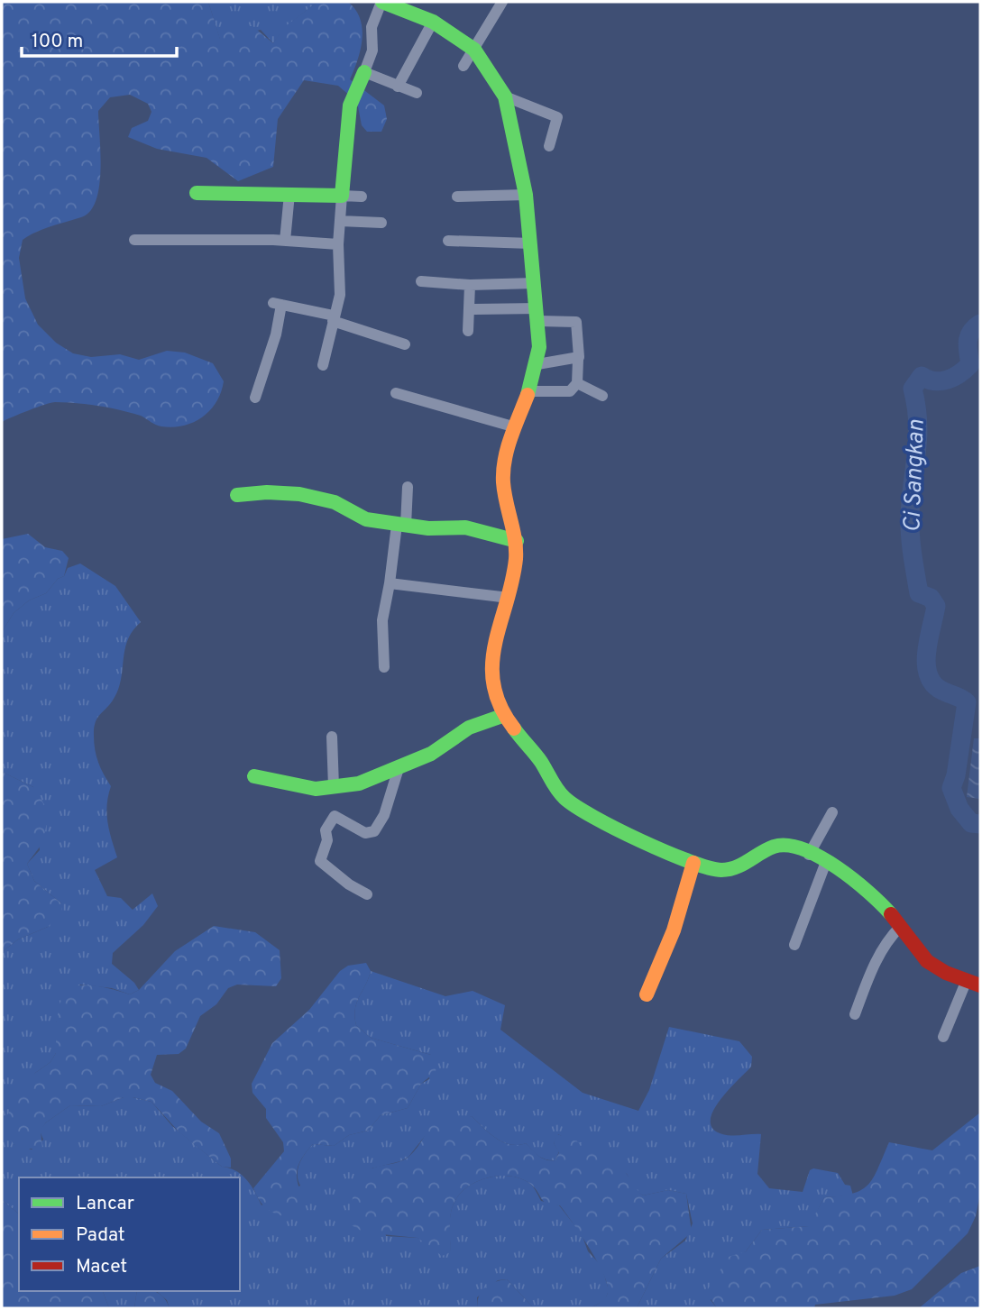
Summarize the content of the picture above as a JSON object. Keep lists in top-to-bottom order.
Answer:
{
  "water": ["Ci Sangkan"],
  "legend": ["Lancar", "Padat", "Macet"],
  "scale_bar": "100 m"
}
